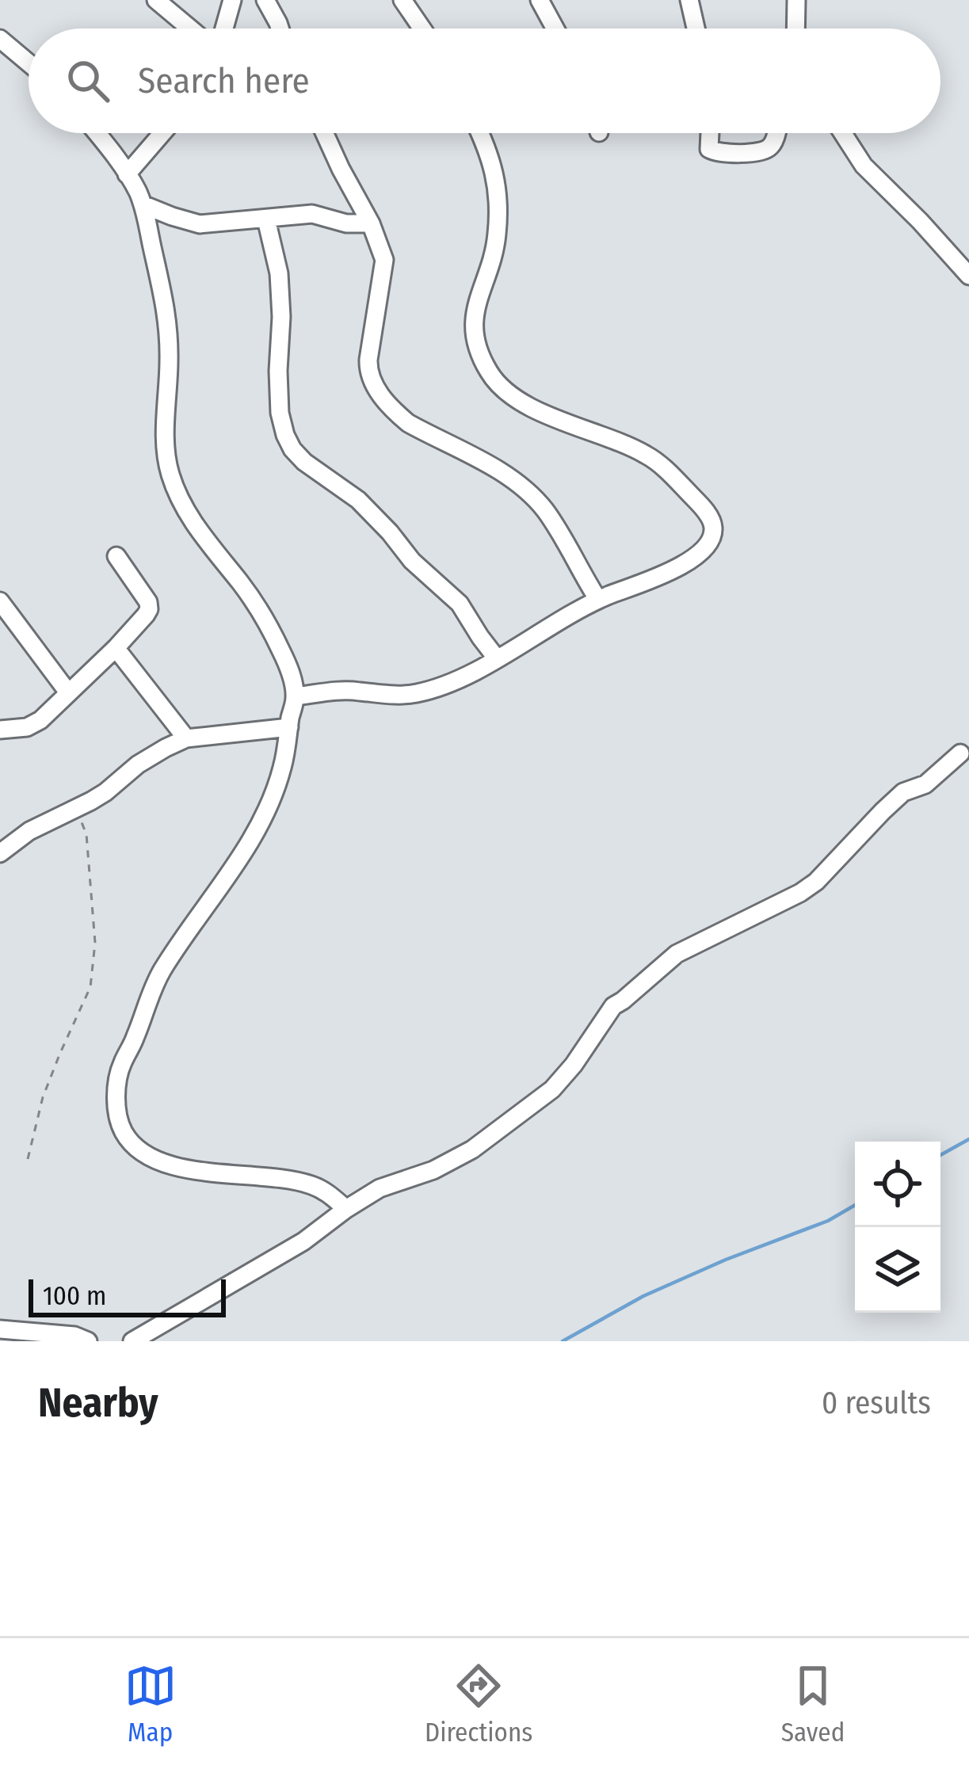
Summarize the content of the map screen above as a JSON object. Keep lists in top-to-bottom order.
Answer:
{
  "scale_bar": "100 m",
  "page": {
    "search": "Search here",
    "scale": "100 m",
    "heading": ["Nearby", "0 results"],
    "nav": ["Map", "Directions", "Saved"]
  }
}
